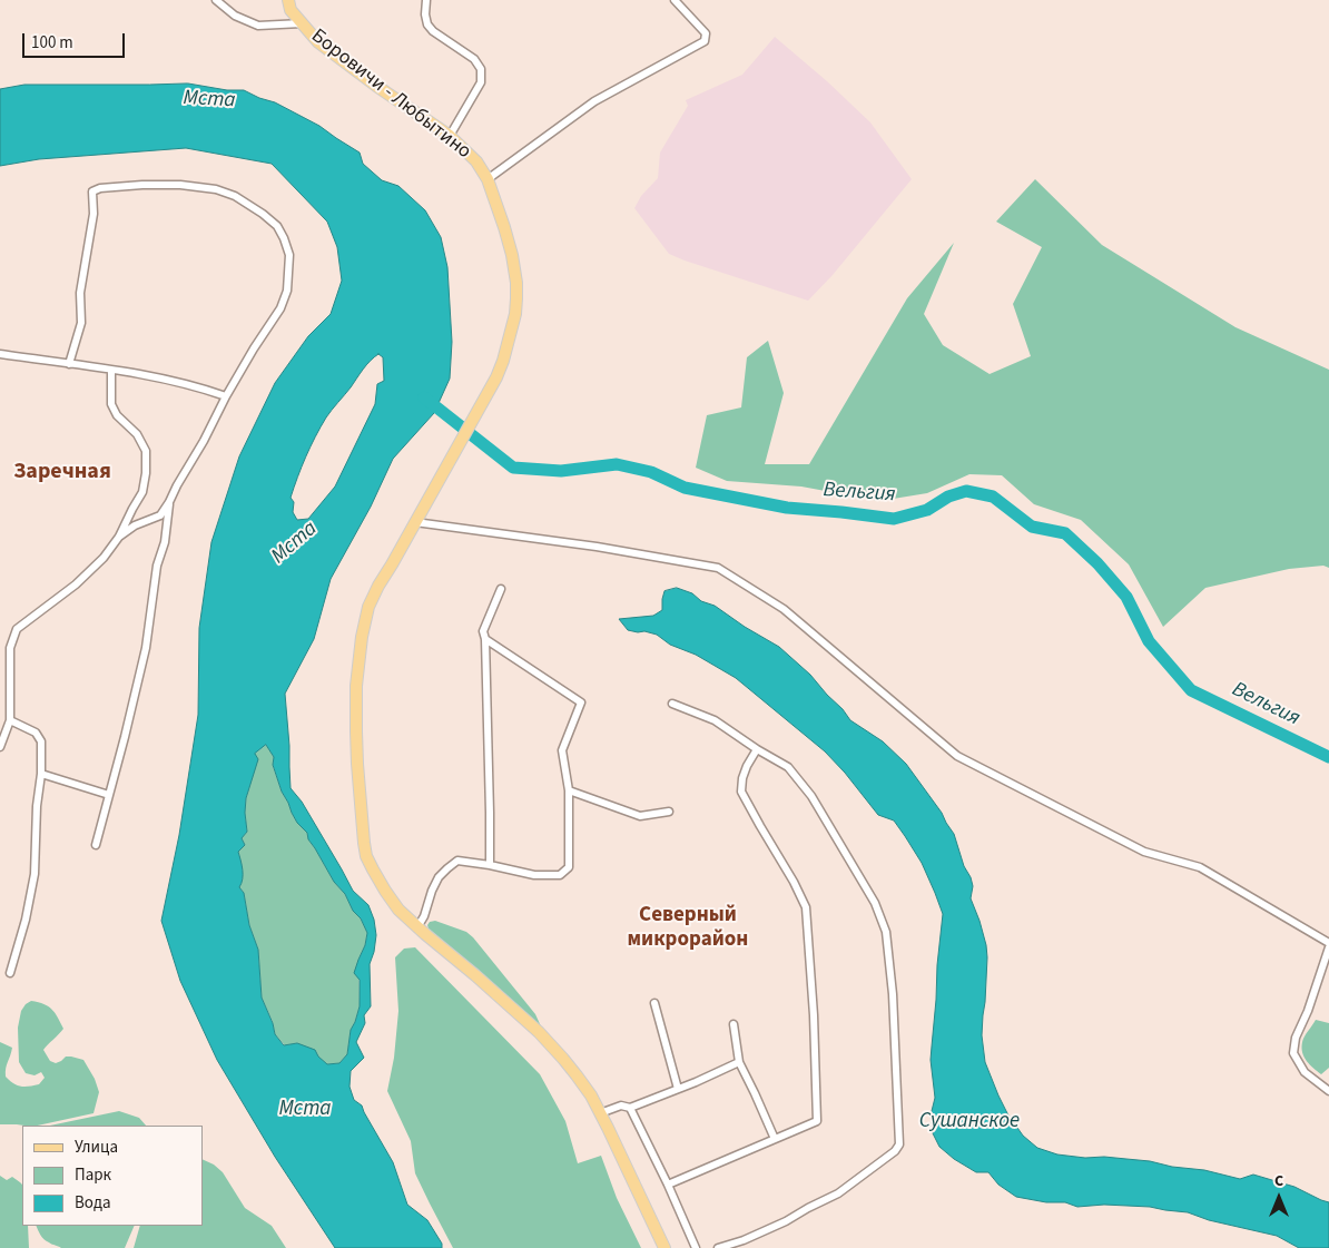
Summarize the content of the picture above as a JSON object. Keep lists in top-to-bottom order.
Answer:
{
  "streets": {
    "main road": ["Боровичи - Любытино"]
  },
  "districts": ["Заречная", "Северный микрорайон"],
  "water": ["Мста", "Вельгия", "Сушанское"],
  "legend": ["Улица", "Парк", "Вода"],
  "scale_bar": "100 m",
  "north": "top"
}
